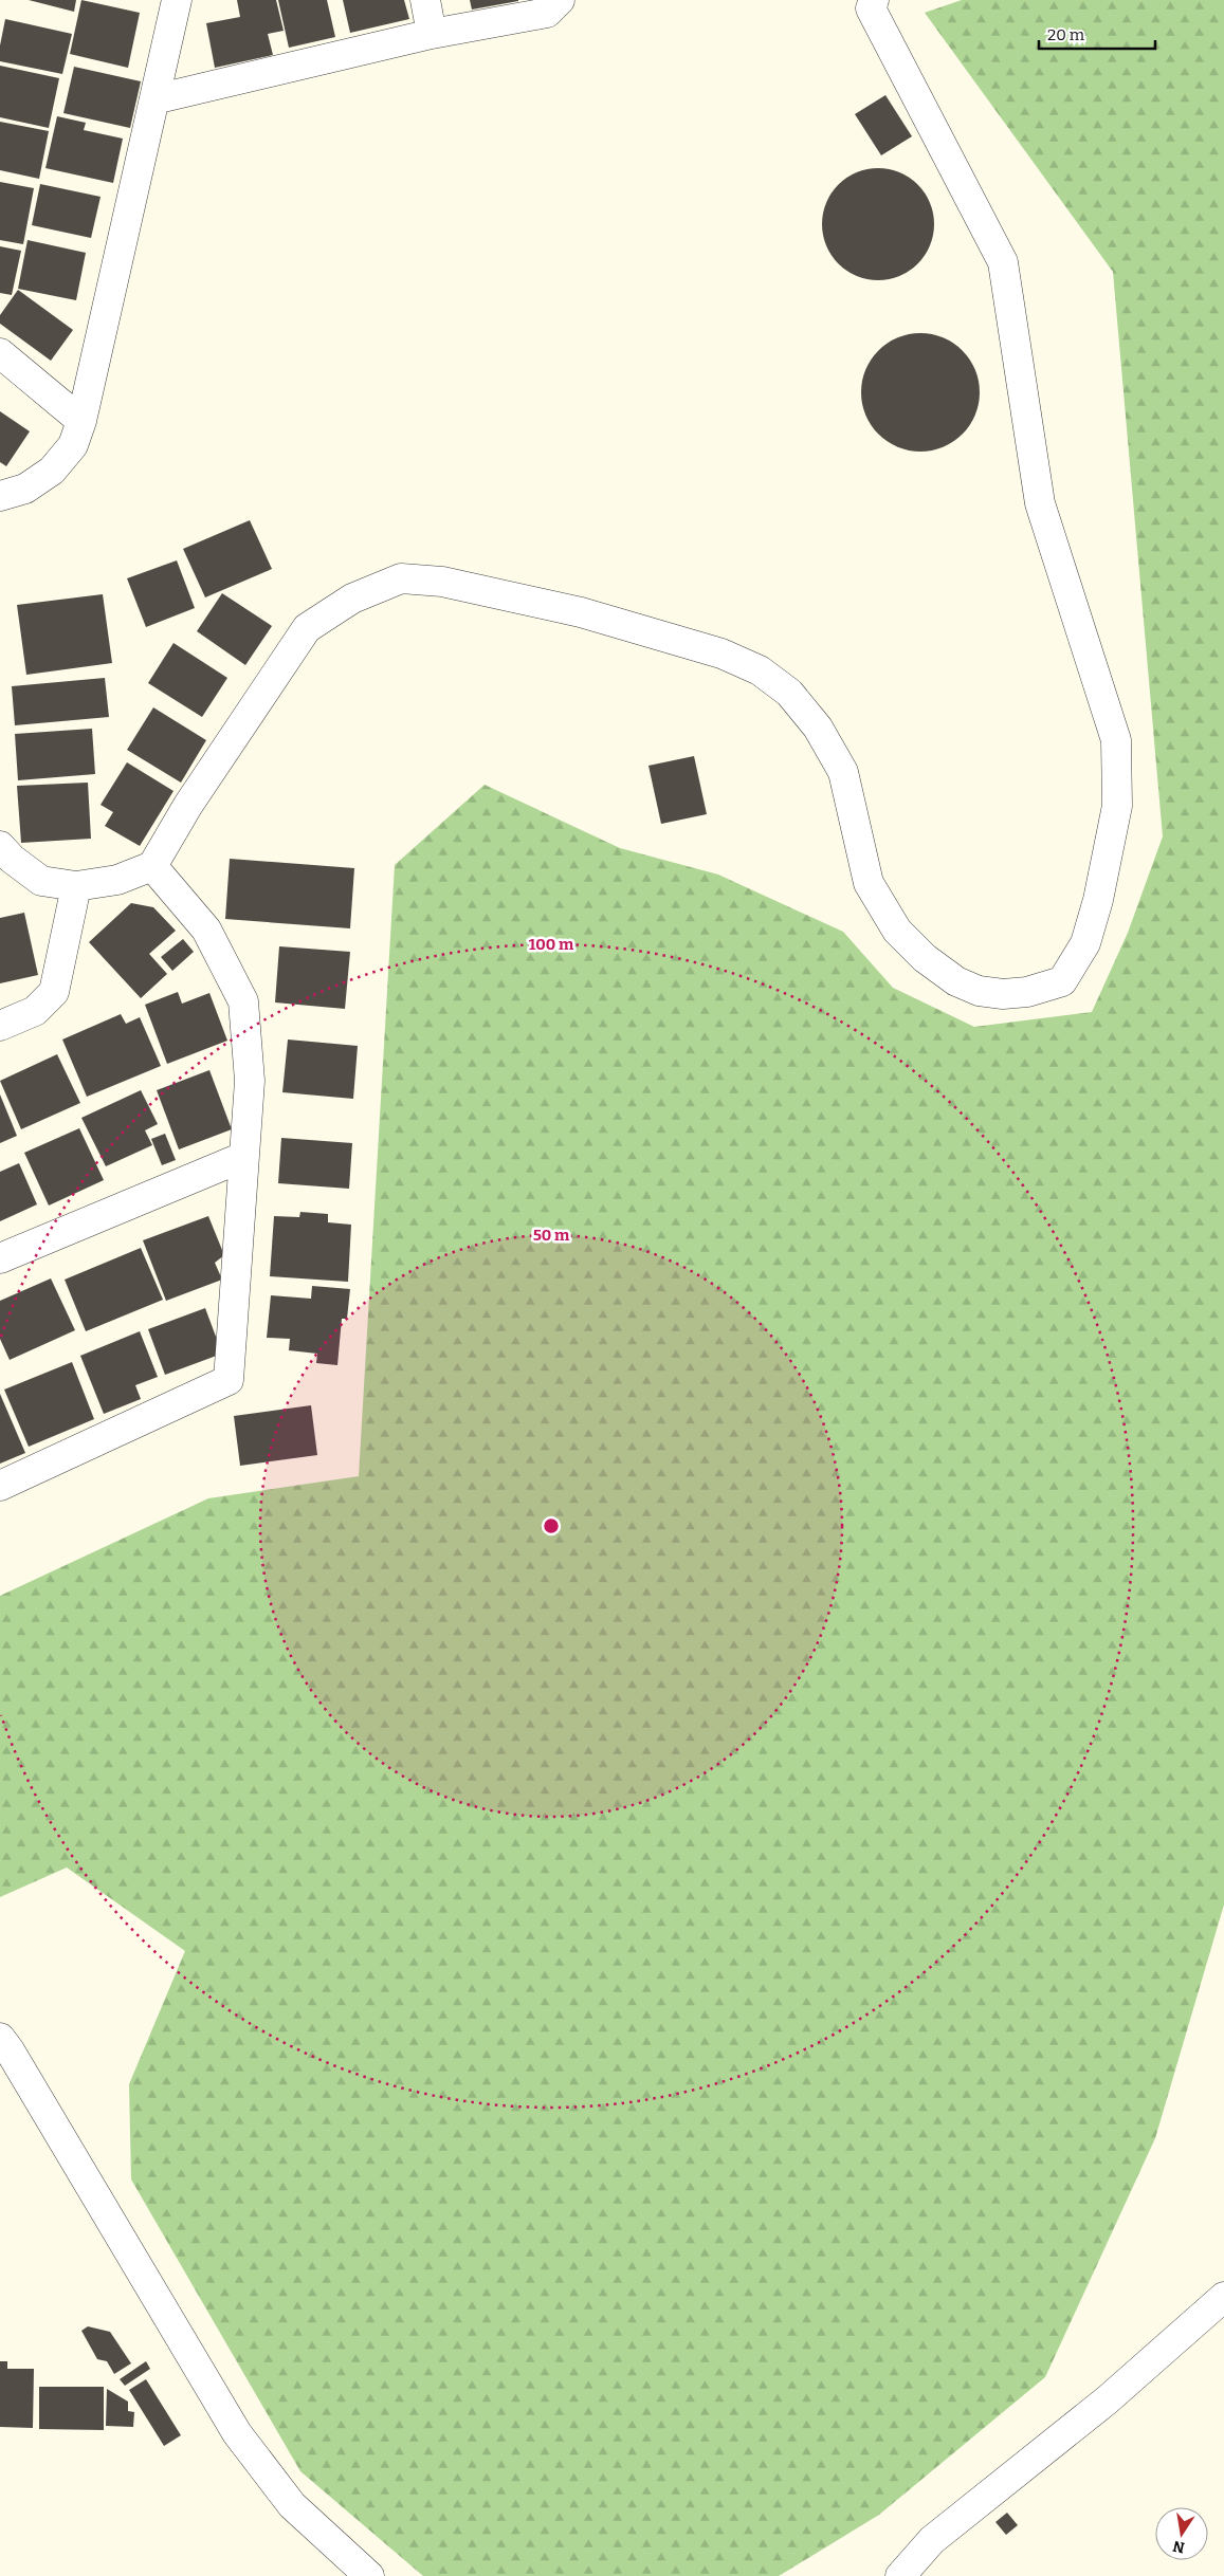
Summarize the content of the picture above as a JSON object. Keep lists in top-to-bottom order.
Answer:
{
  "scale_bar": "20 m",
  "north": "bottom",
  "rings": ["100 m", "50 m"]
}
